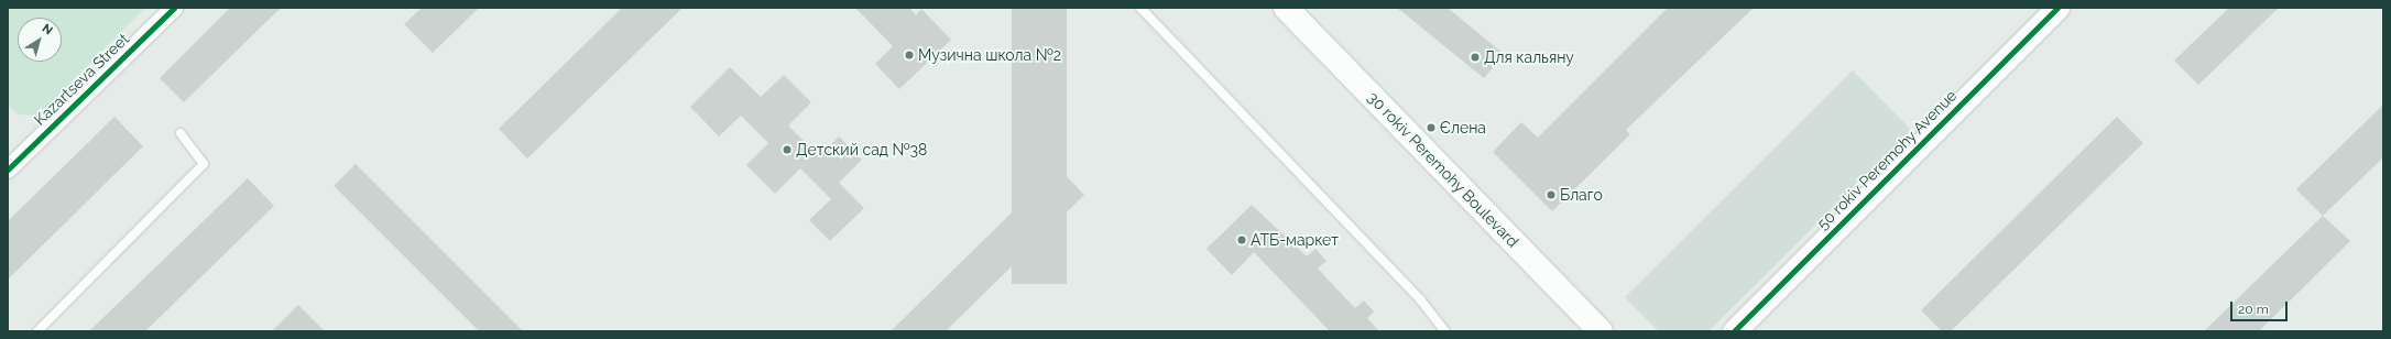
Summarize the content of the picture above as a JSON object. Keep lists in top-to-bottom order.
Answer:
{
  "streets": {
    "main road": ["30 rokiv Peremohy Boulevard"],
    "street": ["Kazartseva Street", "50 rokiv Peremohy Avenue"]
  },
  "places": [
    "Музична школа №2",
    "Для кальяну",
    "Єлена",
    "Детский сад №38",
    "Благо",
    "АТБ-маркет"
  ],
  "scale_bar": "20 m",
  "north": "top right"
}
